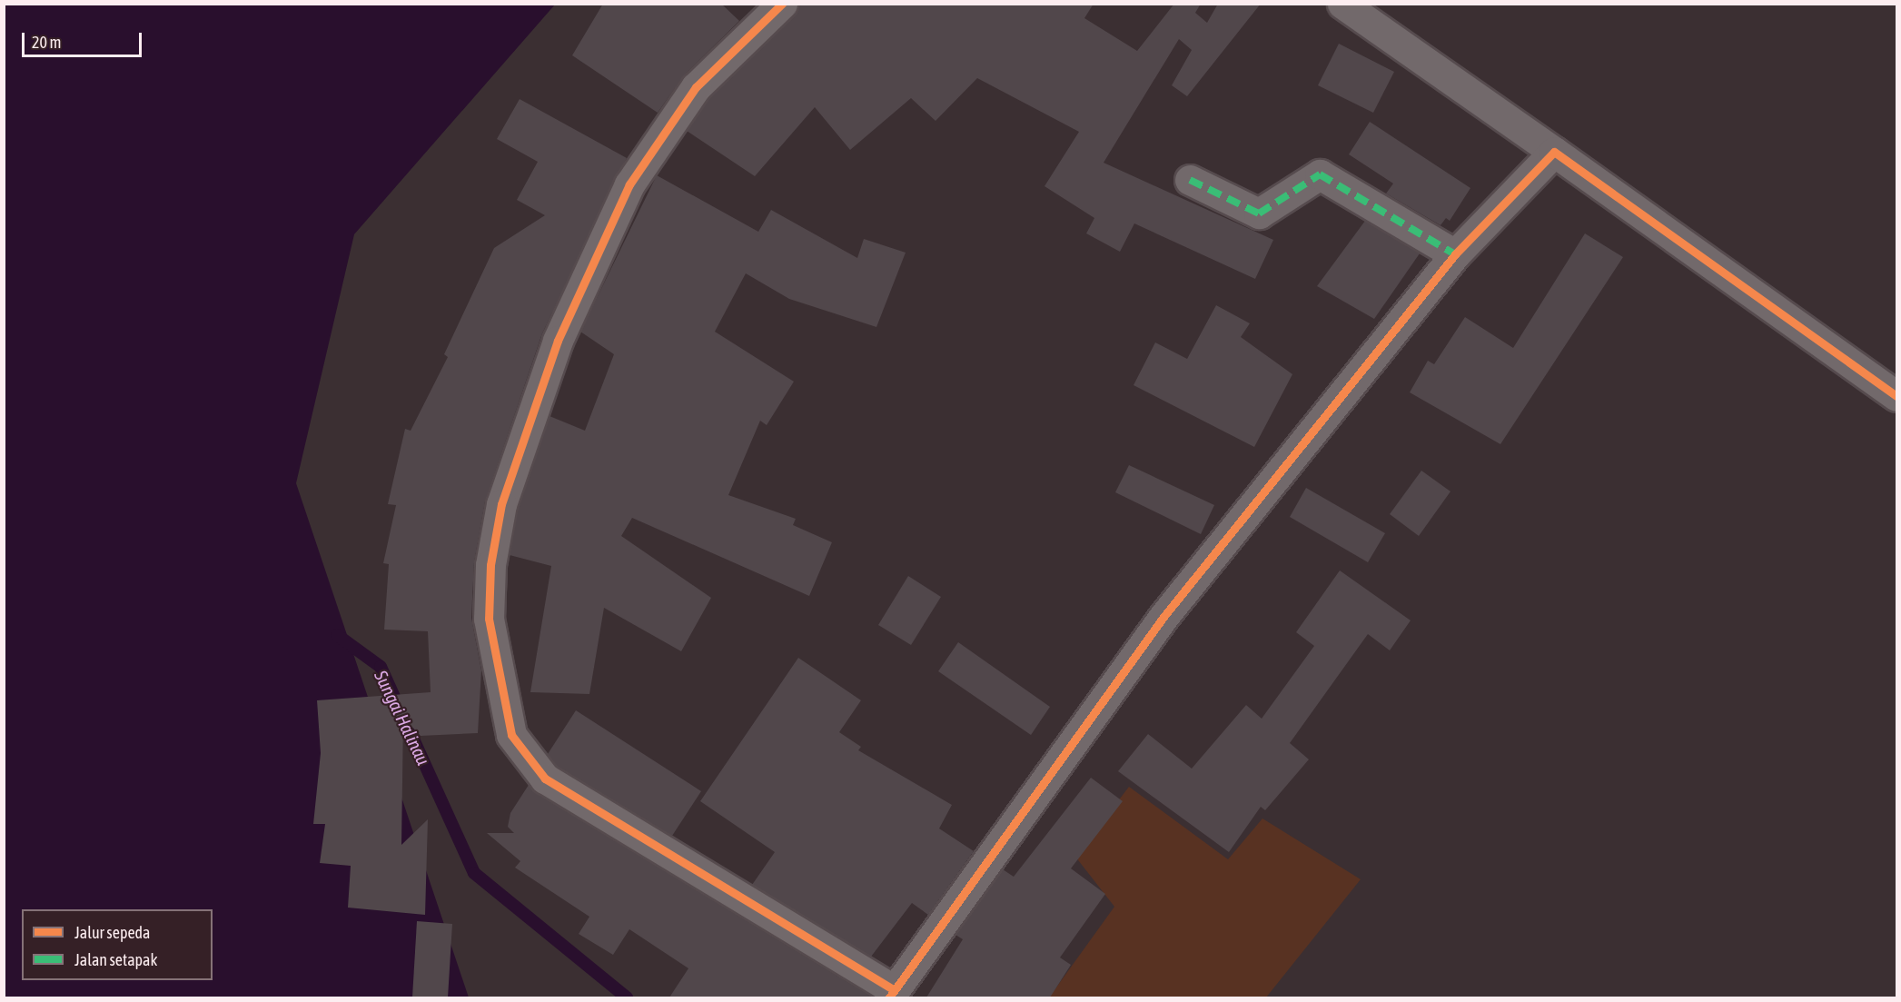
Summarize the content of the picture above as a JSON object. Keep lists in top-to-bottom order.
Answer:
{
  "water": ["Sungai Halinau"],
  "legend": ["Jalur sepeda", "Jalan setapak"],
  "scale_bar": "20 m"
}
